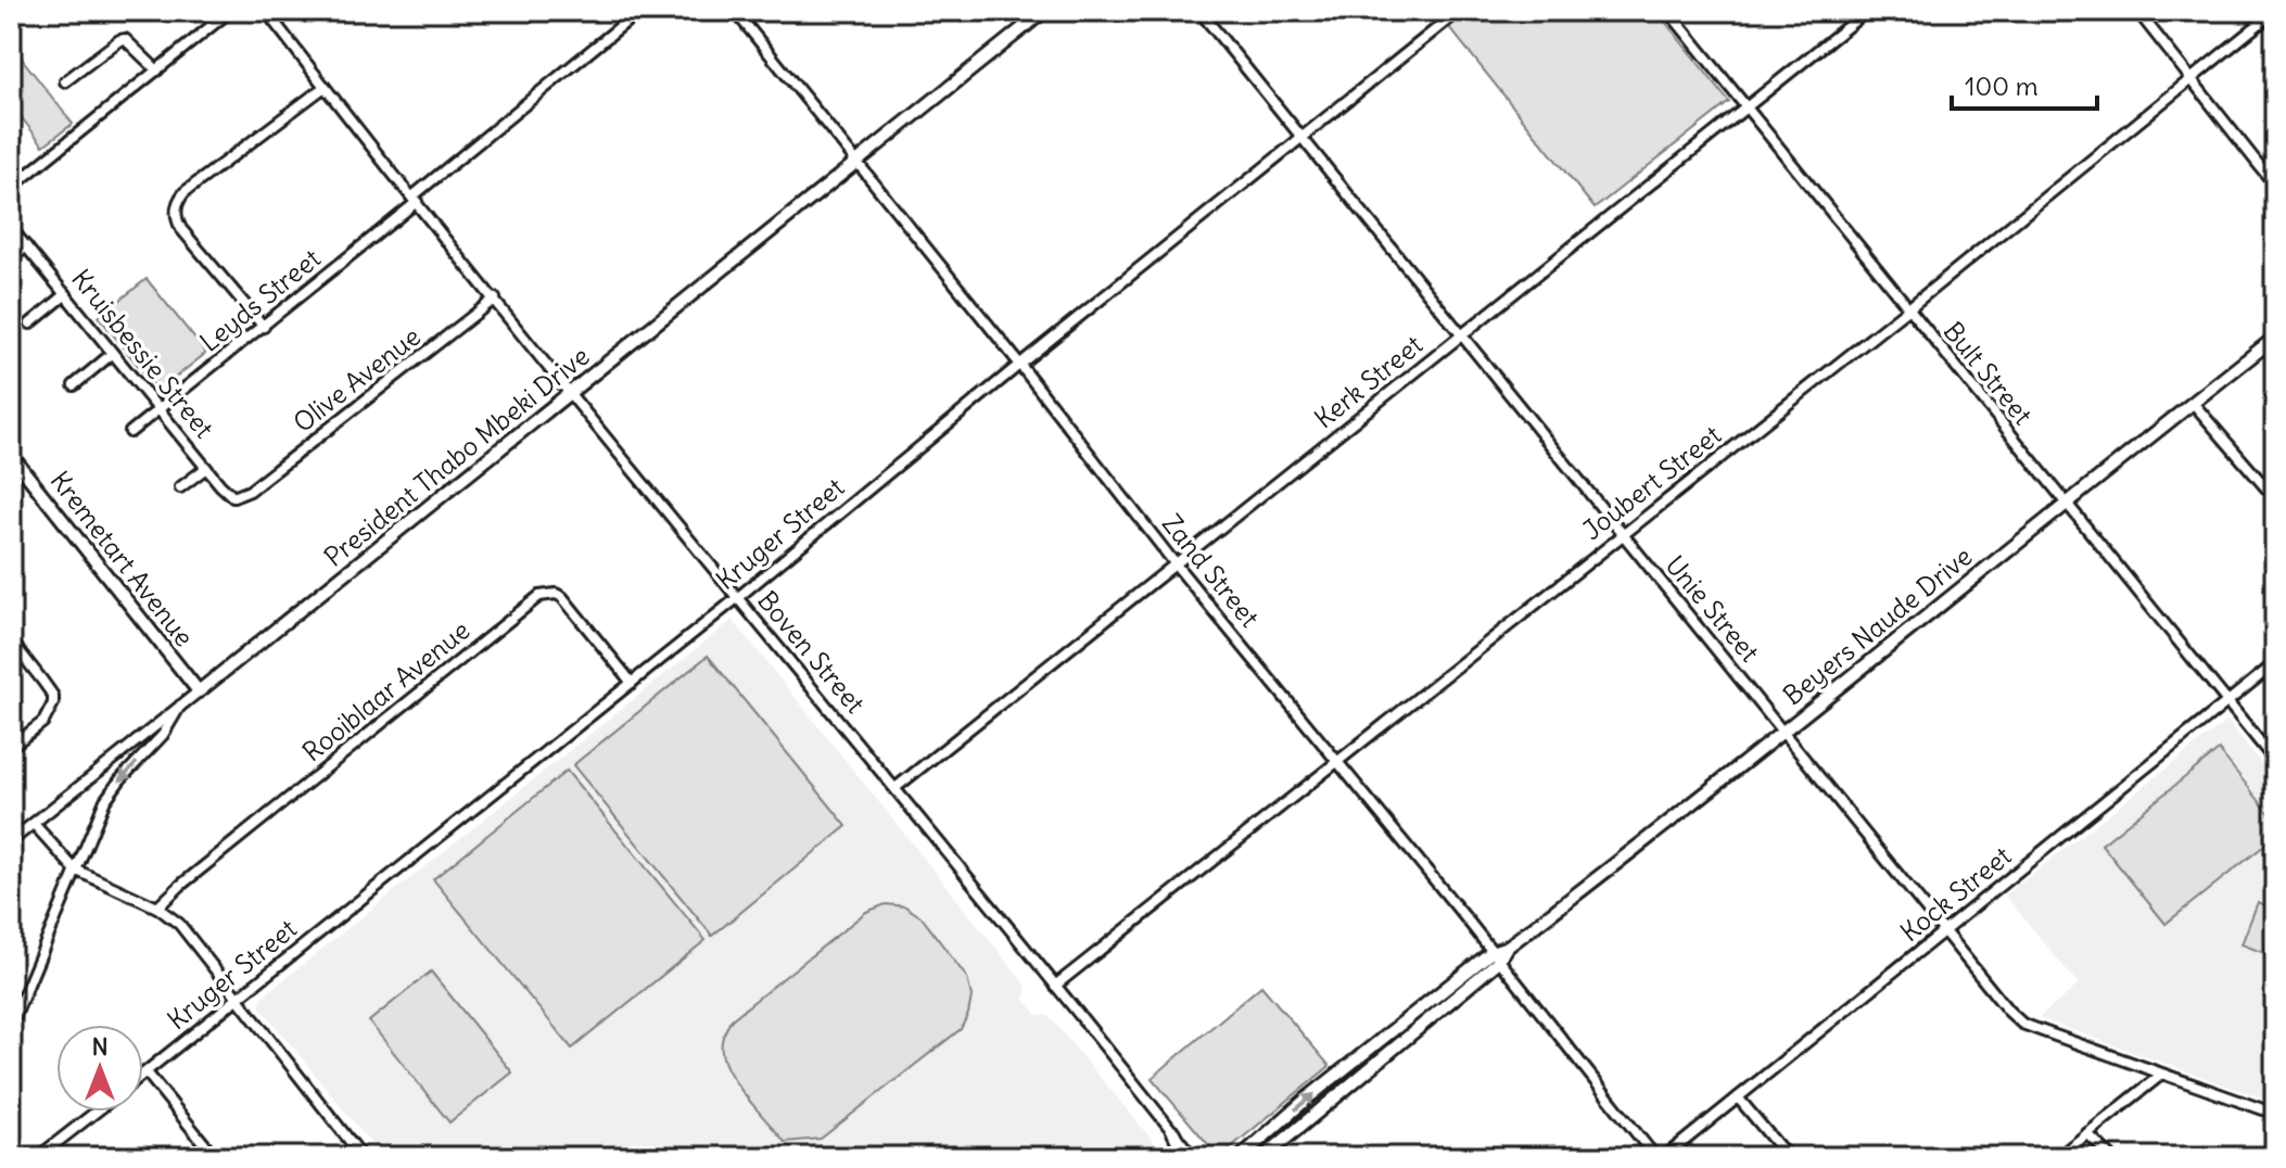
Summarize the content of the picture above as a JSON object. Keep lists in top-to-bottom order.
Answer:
{
  "streets": {
    "street": [
      "Leyds Street",
      "Kruisbessie Street",
      "Bult Street",
      "Olive Avenue",
      "Kerk Street",
      "President Thabo Mbeki Drive",
      "Joubert Street",
      "Kruger Street",
      "Kremetart Avenue",
      "Zand Street",
      "Unie Street",
      "Beyers Naude Drive",
      "Boven Street",
      "Rooiblaar Avenue",
      "Kock Street"
    ]
  },
  "crossings": [
    ["Leyds Street", "Kruisbessie Street"],
    ["Leyds Street", "Boven Street"],
    ["Kruisbessie Street", "Olive Avenue"],
    ["Bult Street", "Kerk Street"],
    ["Bult Street", "Joubert Street"],
    ["Bult Street", "Beyers Naude Drive"],
    ["Bult Street", "Kock Street"],
    ["Olive Avenue", "Boven Street"],
    ["Kerk Street", "Zand Street"],
    ["Kerk Street", "Unie Street"],
    ["Kerk Street", "Boven Street"],
    ["President Thabo Mbeki Drive", "Kremetart Avenue"],
    ["President Thabo Mbeki Drive", "Zand Street"],
    ["President Thabo Mbeki Drive", "Boven Street"],
    ["Joubert Street", "Zand Street"],
    ["Joubert Street", "Unie Street"],
    ["Joubert Street", "Boven Street"],
    ["Kruger Street", "Zand Street"],
    ["Kruger Street", "Unie Street"],
    ["Kruger Street", "Boven Street"],
    ["Kruger Street", "Rooiblaar Avenue"],
    ["Zand Street", "Beyers Naude Drive"],
    ["Unie Street", "Beyers Naude Drive"],
    ["Unie Street", "Kock Street"]
  ],
  "scale_bar": "100 m",
  "north": "top"
}
